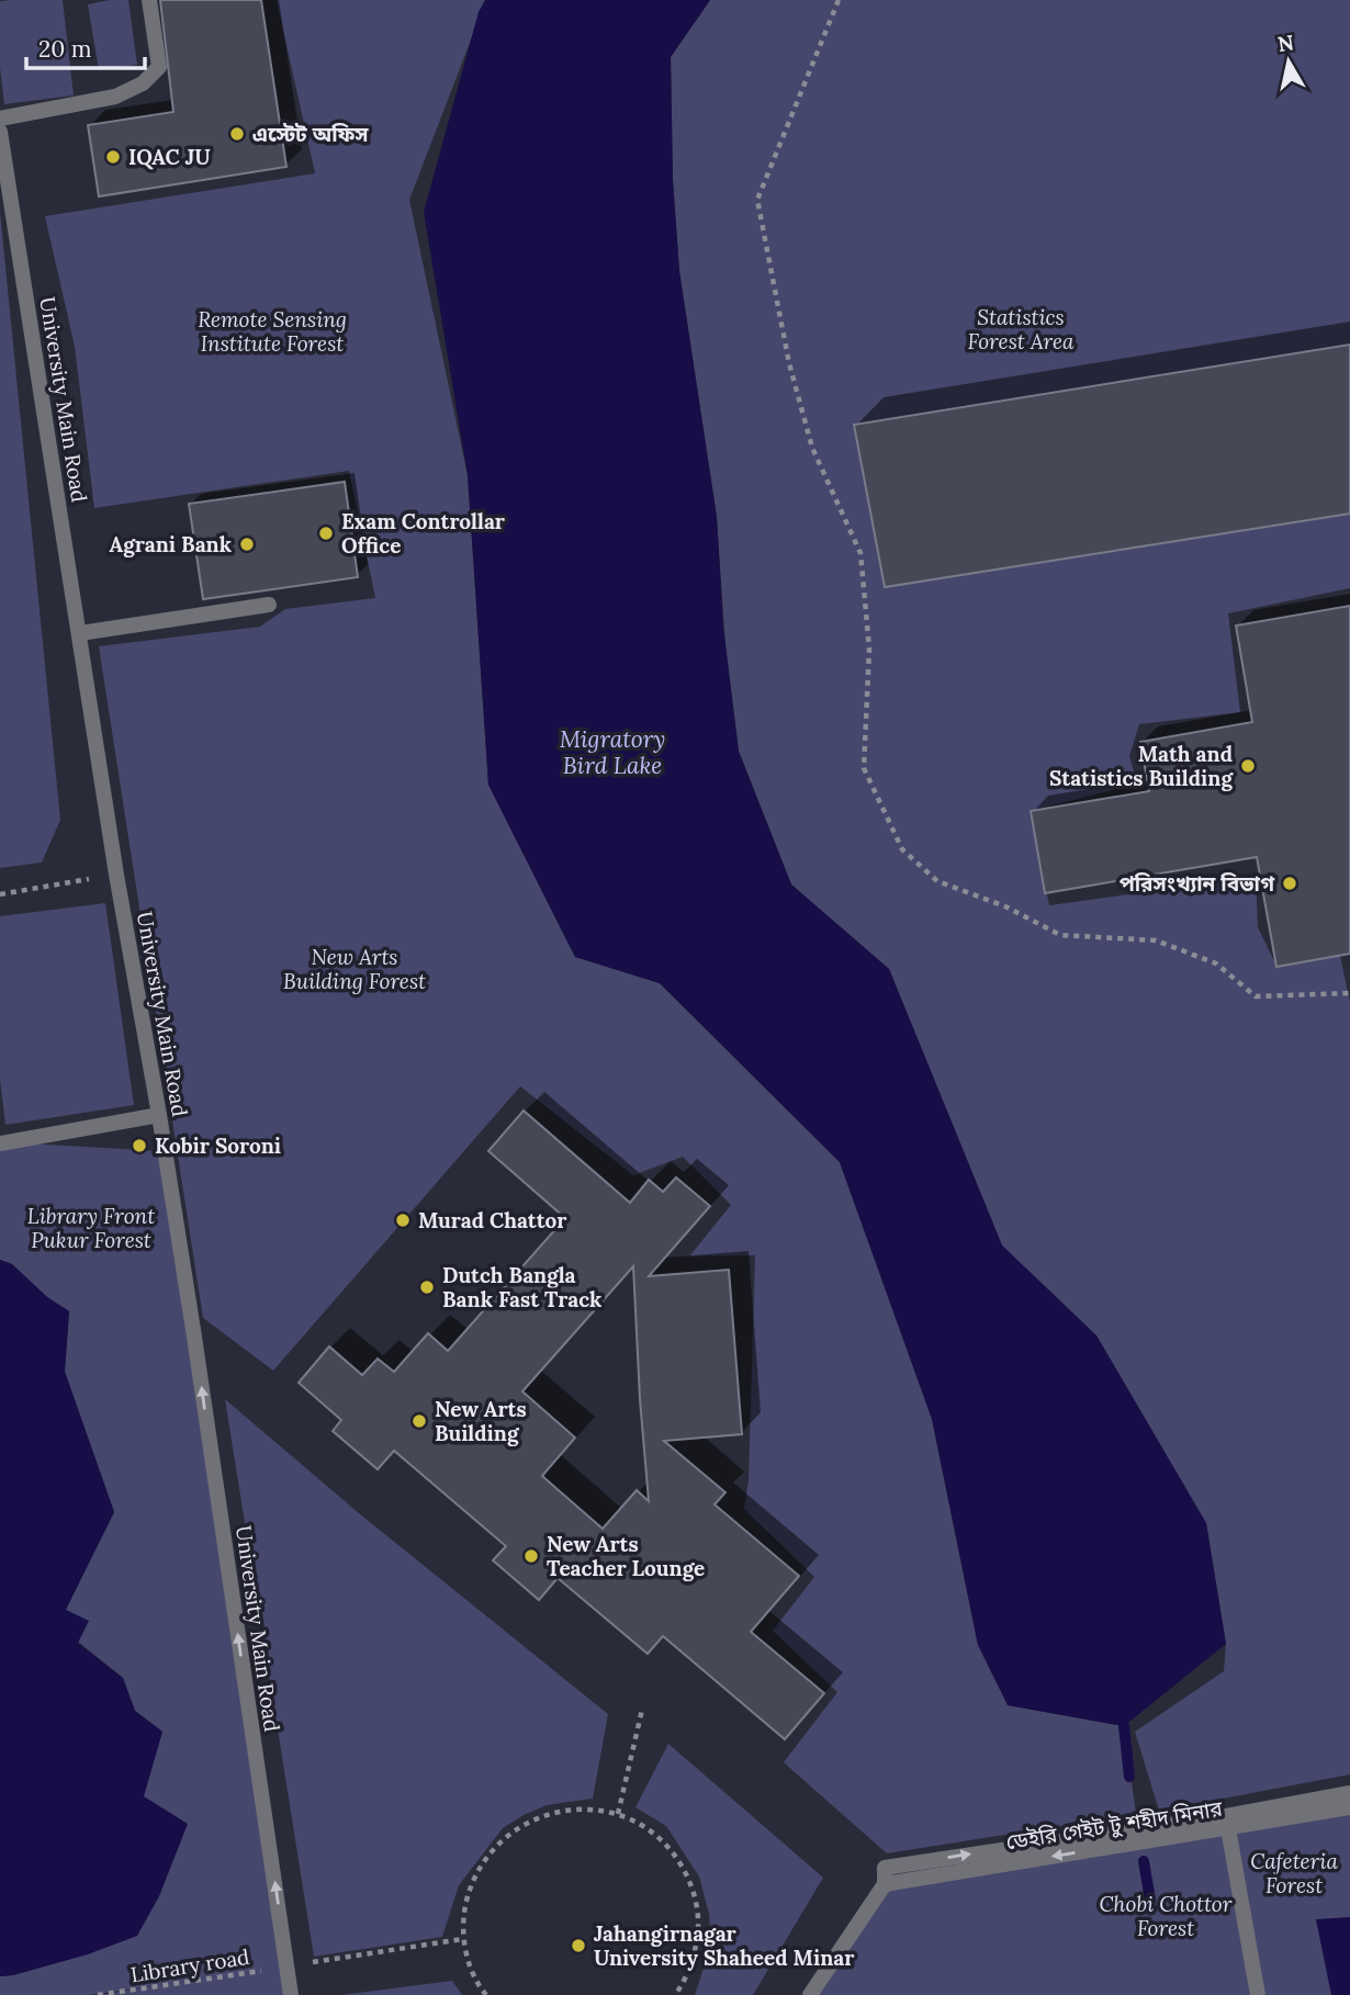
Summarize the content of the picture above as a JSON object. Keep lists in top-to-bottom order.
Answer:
{
  "streets": {
    "street": ["University Main Road", "ডেইরি গেইট টু শহীদ মিনার"],
    "path": ["Library road"]
  },
  "crossings": [
    ["University Main Road", "Library road"]
  ],
  "one_way": ["University Main Road"],
  "water": ["Migratory Bird Lake"],
  "parks": [
    "Statistics Forest Area",
    "Remote Sensing Institute Forest",
    "New Arts Building Forest",
    "Library Front Pukur Forest",
    "Cafeteria Forest",
    "Chobi Chottor Forest"
  ],
  "places": [
    "এস্টেট অফিস",
    "IQAC JU",
    "Exam Controllar Office",
    "Agrani Bank",
    "Math and Statistics Building",
    "পরিসংখ্যান বিভাগ",
    "Kobir Soroni",
    "Murad Chattor",
    "Dutch Bangla Bank Fast Track",
    "New Arts Building",
    "New Arts Teacher Lounge",
    "Jahangirnagar University Shaheed Minar"
  ],
  "scale_bar": "20 m",
  "north": "top"
}
